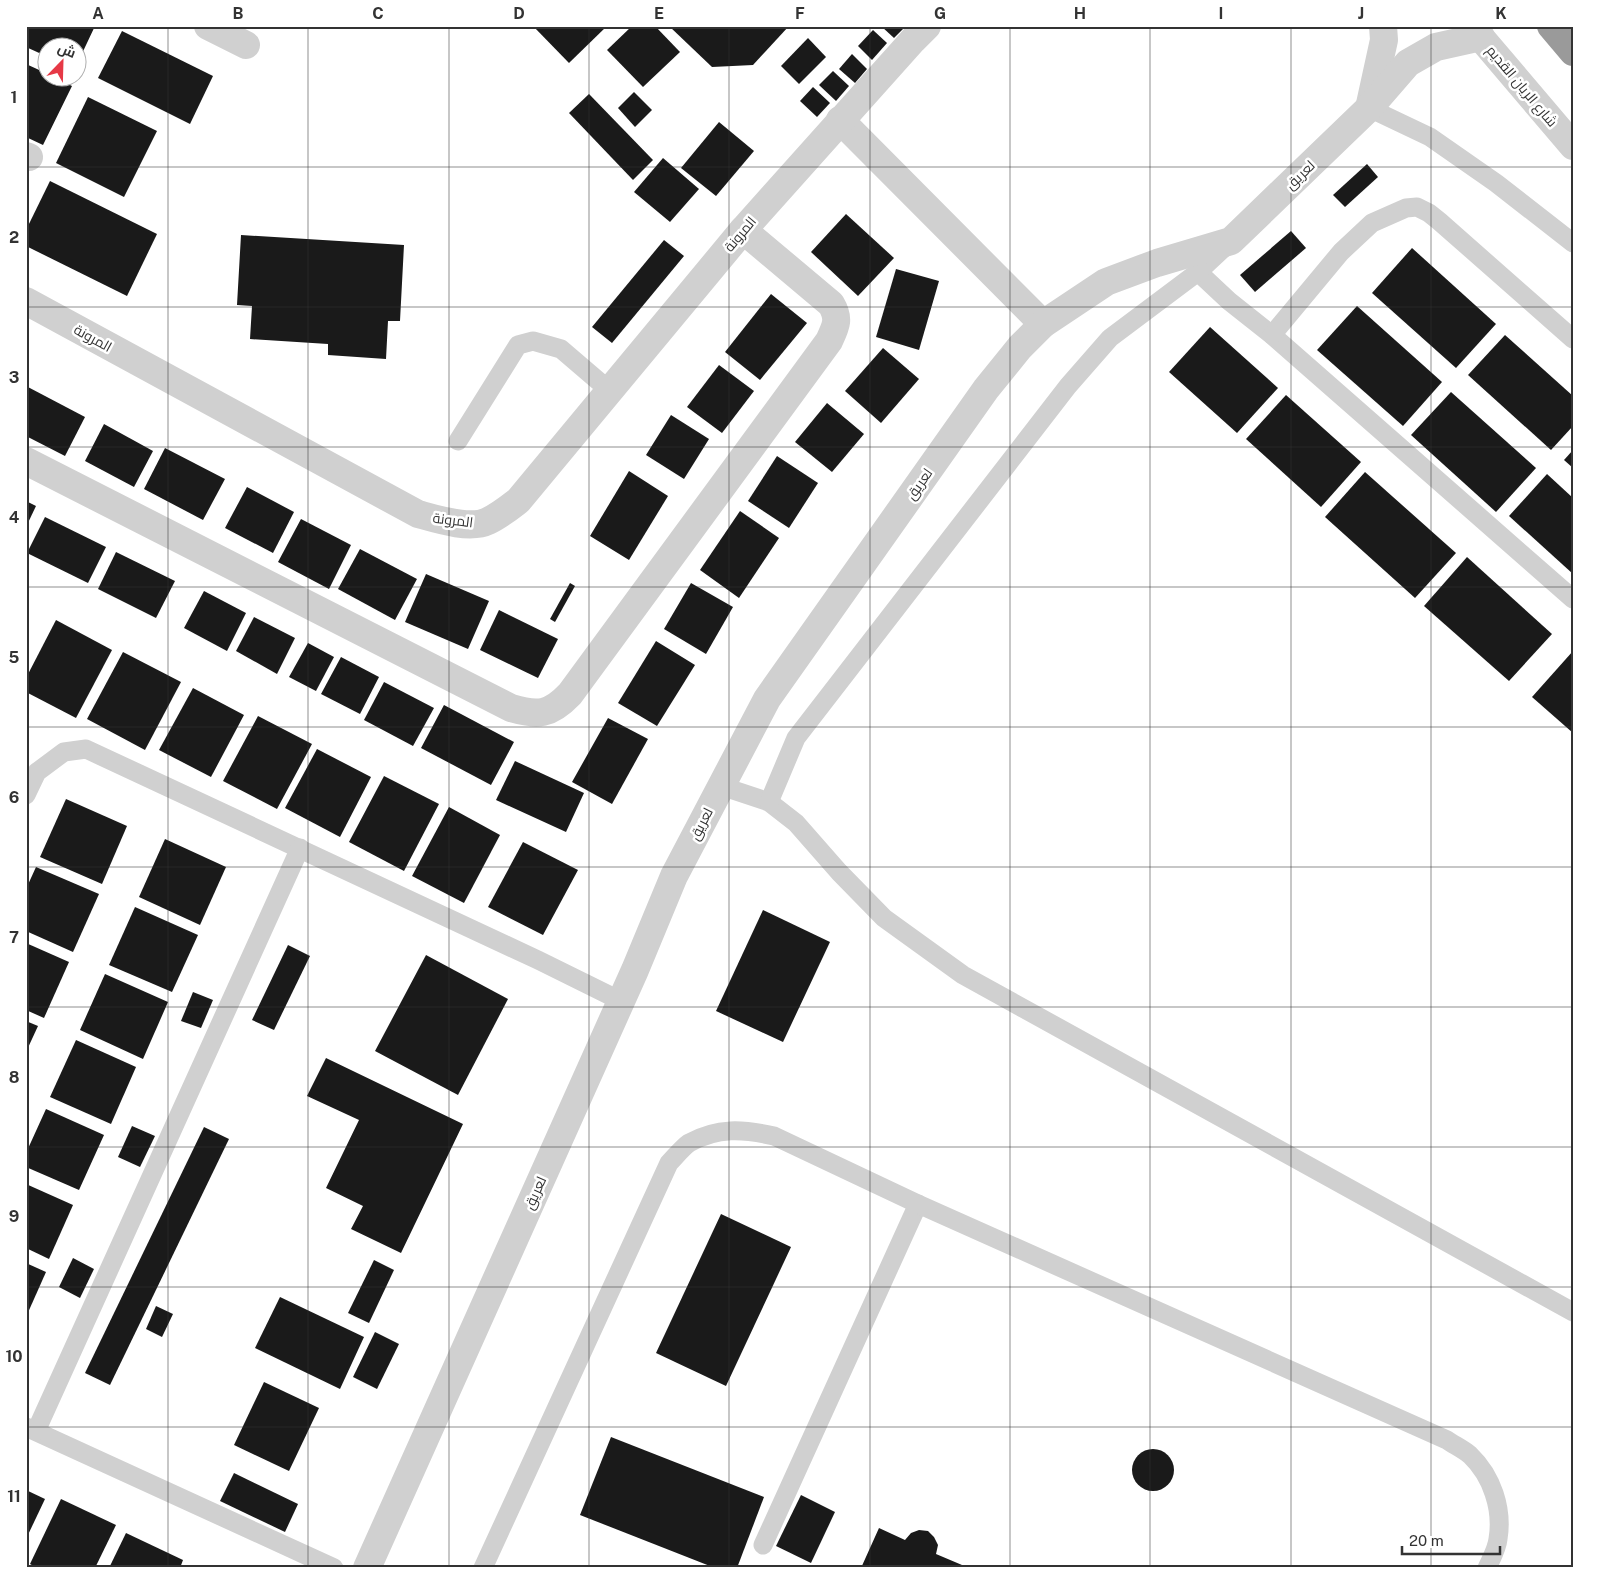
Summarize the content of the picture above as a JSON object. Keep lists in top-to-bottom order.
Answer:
{
  "streets": {
    "street": ["شارع الريان القديم", "لعريق", "المرونة"]
  },
  "crossings": [
    ["شارع الريان القديم", "لعريق"]
  ],
  "scale_bar": "20 m",
  "north": "top right",
  "grid": {
    "columns": [
      "A",
      "B",
      "C",
      "D",
      "E",
      "F",
      "G",
      "H",
      "I",
      "J",
      "K"
    ],
    "rows": [
      "1",
      "2",
      "3",
      "4",
      "5",
      "6",
      "7",
      "8",
      "9",
      "10",
      "11"
    ]
  }
}
